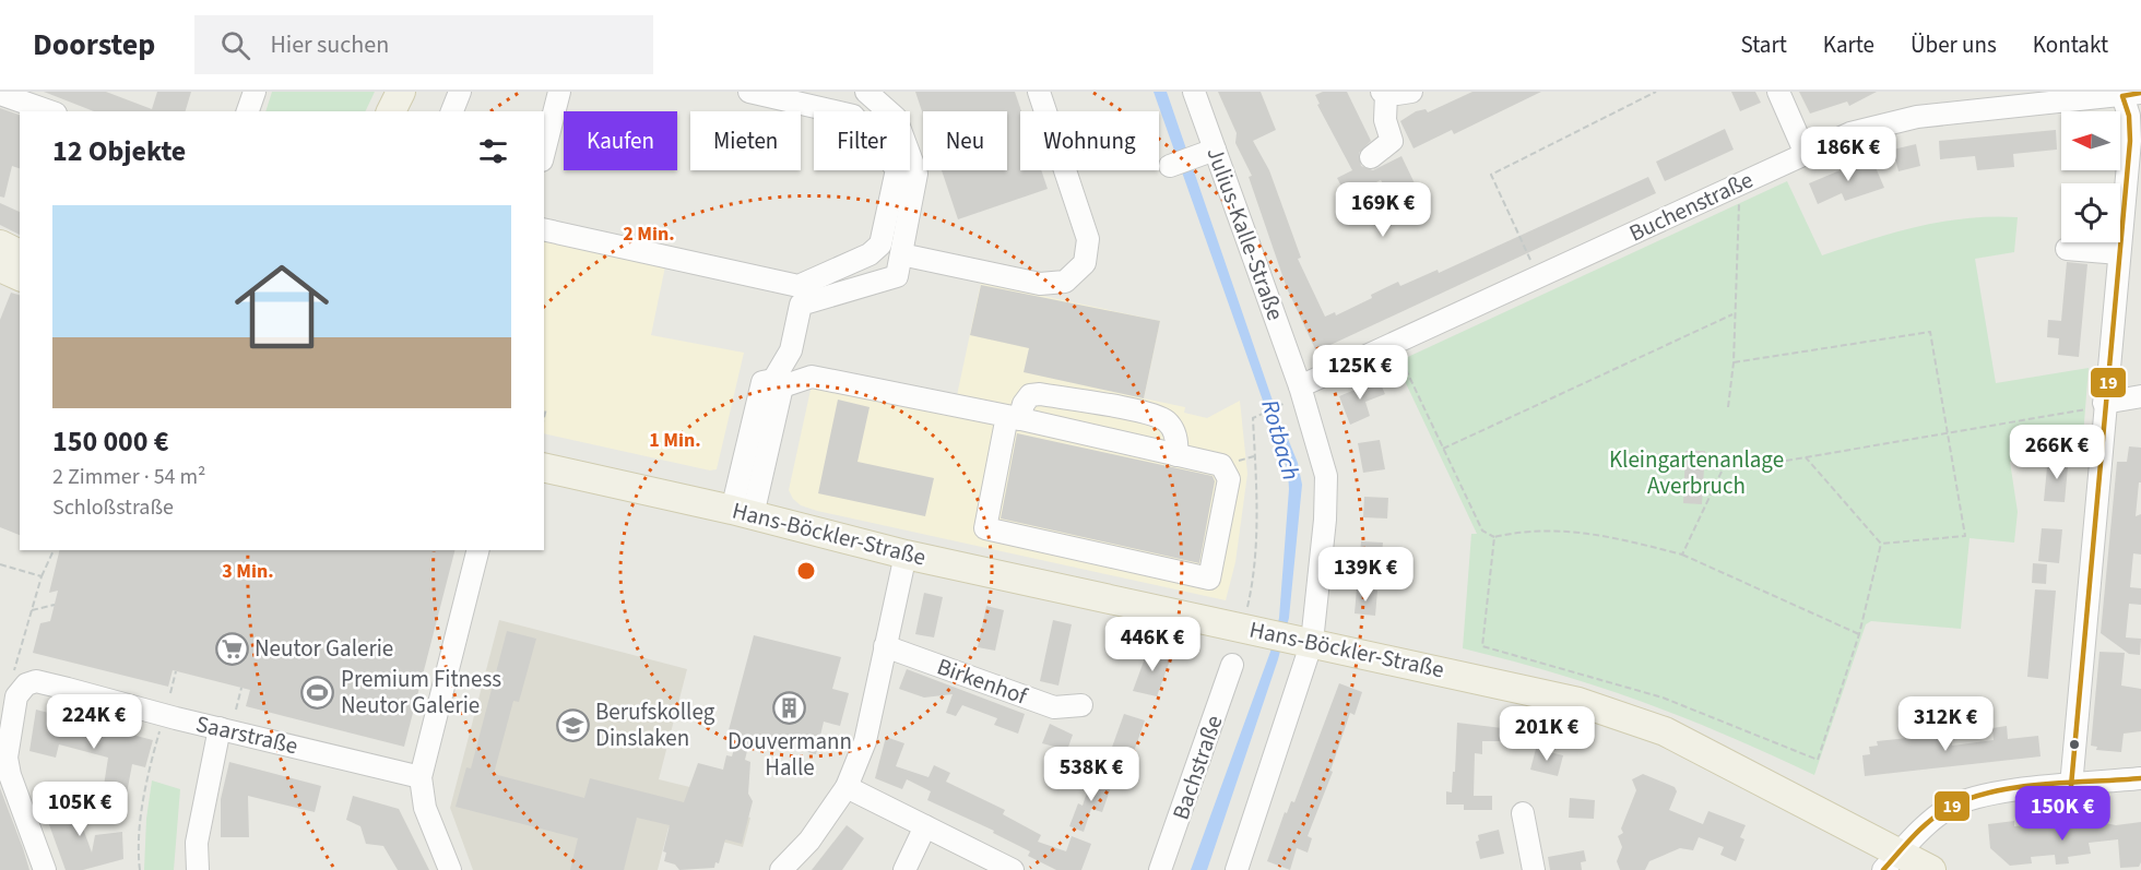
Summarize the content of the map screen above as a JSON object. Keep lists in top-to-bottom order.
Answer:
{
  "streets": {
    "main road": ["Hans-Böckler-Straße"],
    "street": [
      "Buchenstraße",
      "Julius-Kalle-Straße",
      "Birkenhof",
      "Saarstraße",
      "Bachstraße"
    ]
  },
  "crossings": [
    ["Buchenstraße", "Julius-Kalle-Straße"],
    ["Julius-Kalle-Straße", "Hans-Böckler-Straße"]
  ],
  "water": ["Rotbach"],
  "parks": ["Kleingartenanlage Averbruch"],
  "places": {
    "supermarket": ["Neutor Galerie"],
    "sports": ["Premium Fitness Neutor Galerie"],
    "building": ["Douvermann Halle"],
    "school or university": ["Berufskolleg Dinslaken"]
  },
  "lines": ["transit line 19"],
  "north": "left",
  "page": {
    "header": "Doorstep",
    "search": "Hier suchen",
    "nav": [
      "Start",
      "Karte",
      "Über uns",
      "Kontakt"
    ],
    "chip": [
      "Kaufen",
      "Mieten",
      "Filter",
      "Neu",
      "Wohnung"
    ],
    "heading": "12 Objekte",
    "price": [
      "186K €",
      "169K €",
      "125K €",
      "266K €",
      "139K €",
      "446K €",
      "224K €",
      "312K €",
      "201K €",
      "538K €",
      "105K €",
      "150K €"
    ],
    "list": [
      {
        "name": "150 000 €",
        "note": "2 Zimmer · 54 m² · Schloßstraße"
      }
    ]
  },
  "rings": ["2 Min.", "1 Min.", "3 Min."]
}
